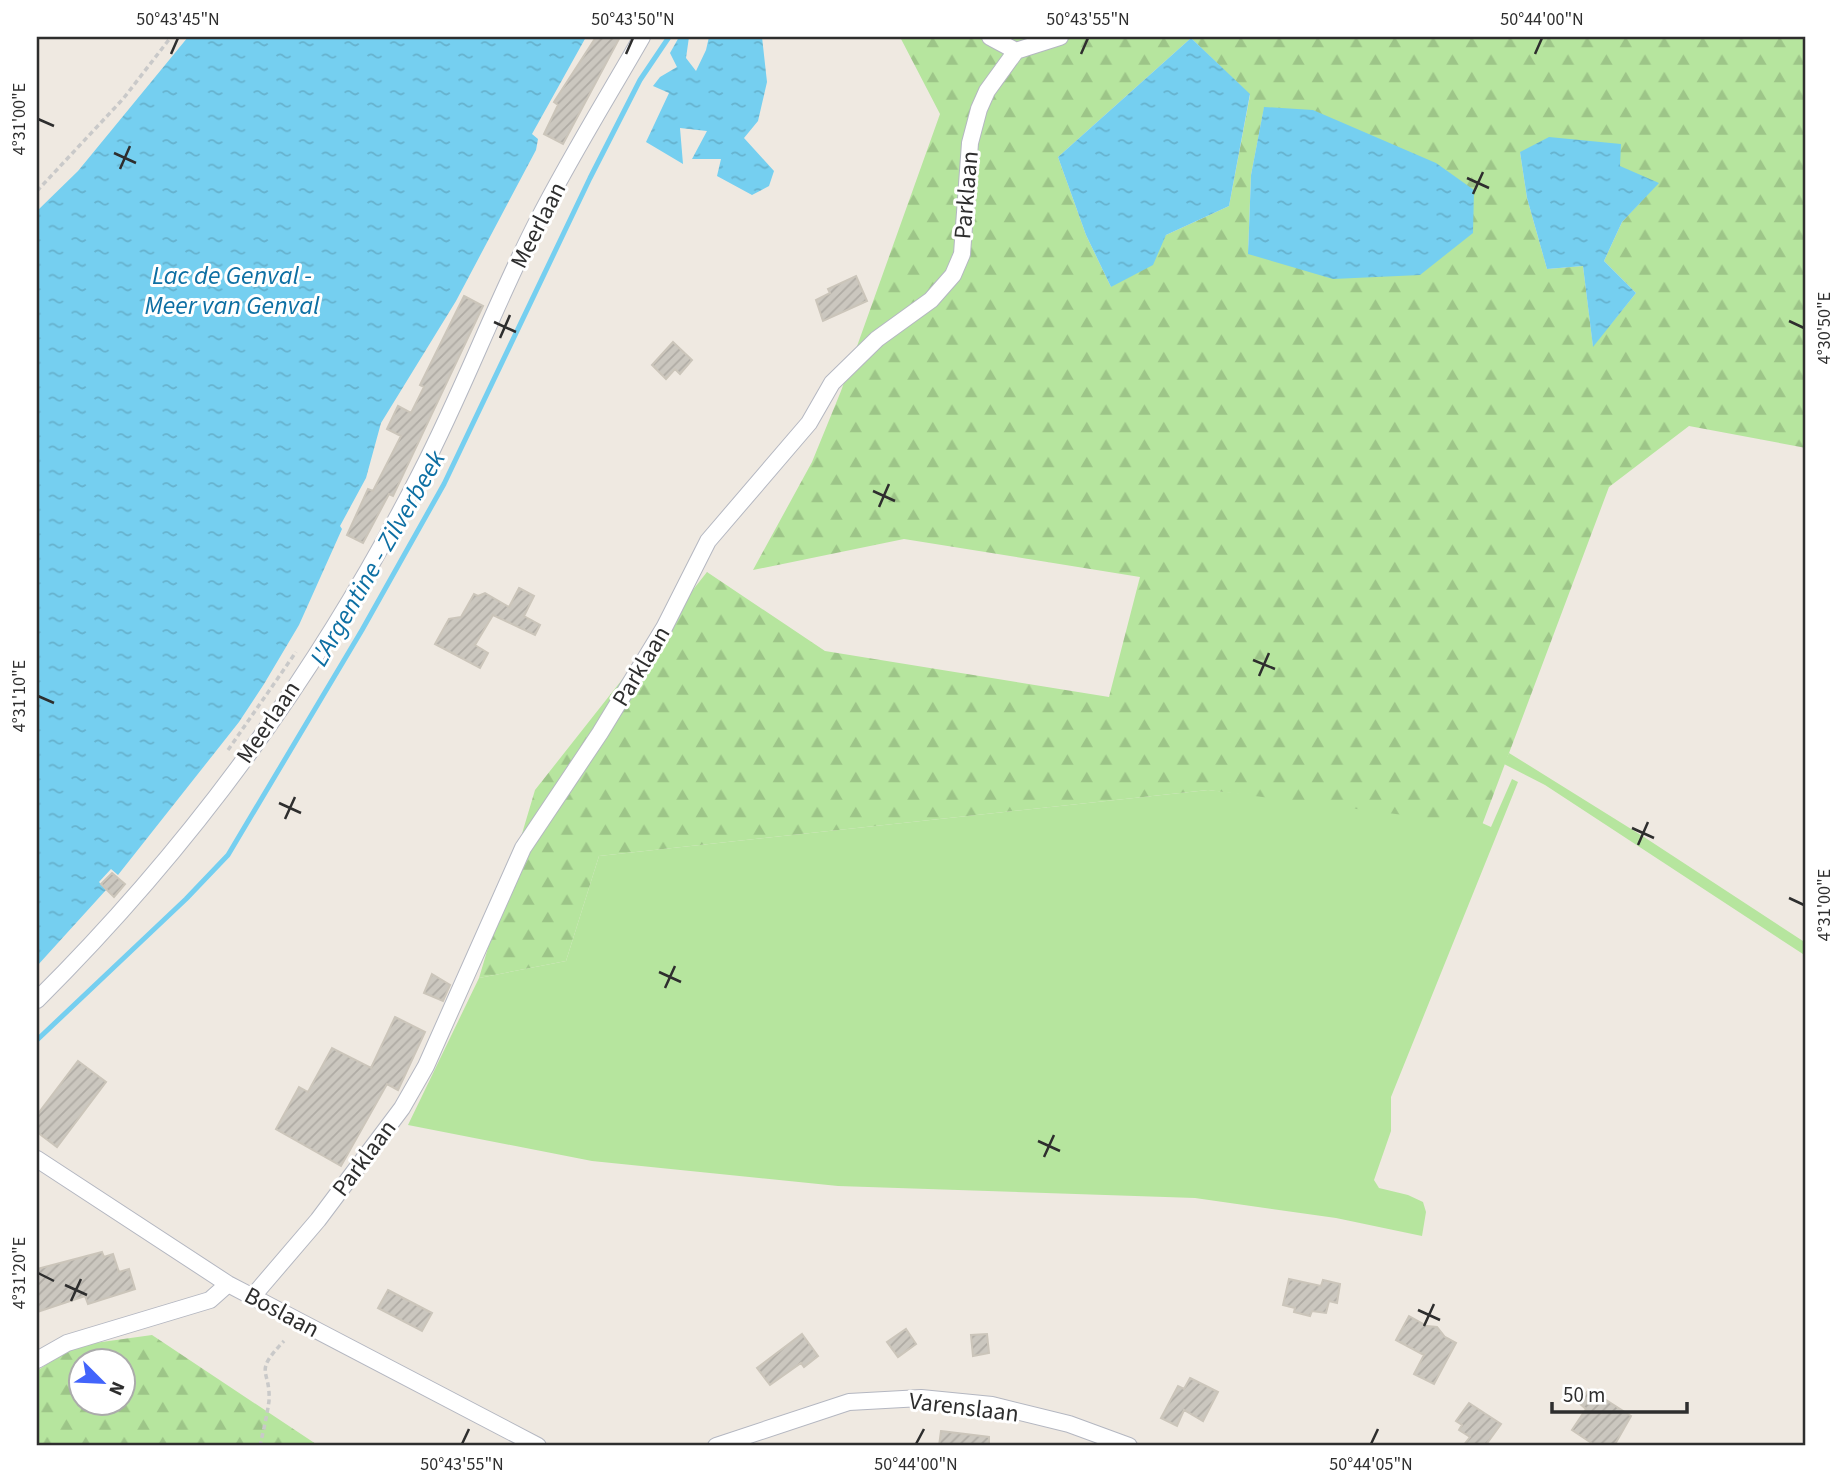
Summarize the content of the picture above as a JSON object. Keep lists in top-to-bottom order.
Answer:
{
  "streets": {
    "street": [
      "Parklaan",
      "Meerlaan",
      "Boslaan",
      "Varenslaan"
    ]
  },
  "crossings": [
    ["Parklaan", "Boslaan"]
  ],
  "water": ["Lac de Genval - Meer van Genval", "L'Argentine - Zilverbeek"],
  "scale_bar": "50 m",
  "north": "bottom right",
  "coordinates": [
    "50°43'45\"N",
    "50°43'50\"N",
    "50°43'55\"N",
    "50°44'00\"N",
    "4°31'00\"E",
    "4°30'50\"E",
    "4°31'10\"E",
    "4°31'20\"E",
    "50°44'05\"N"
  ]
}
